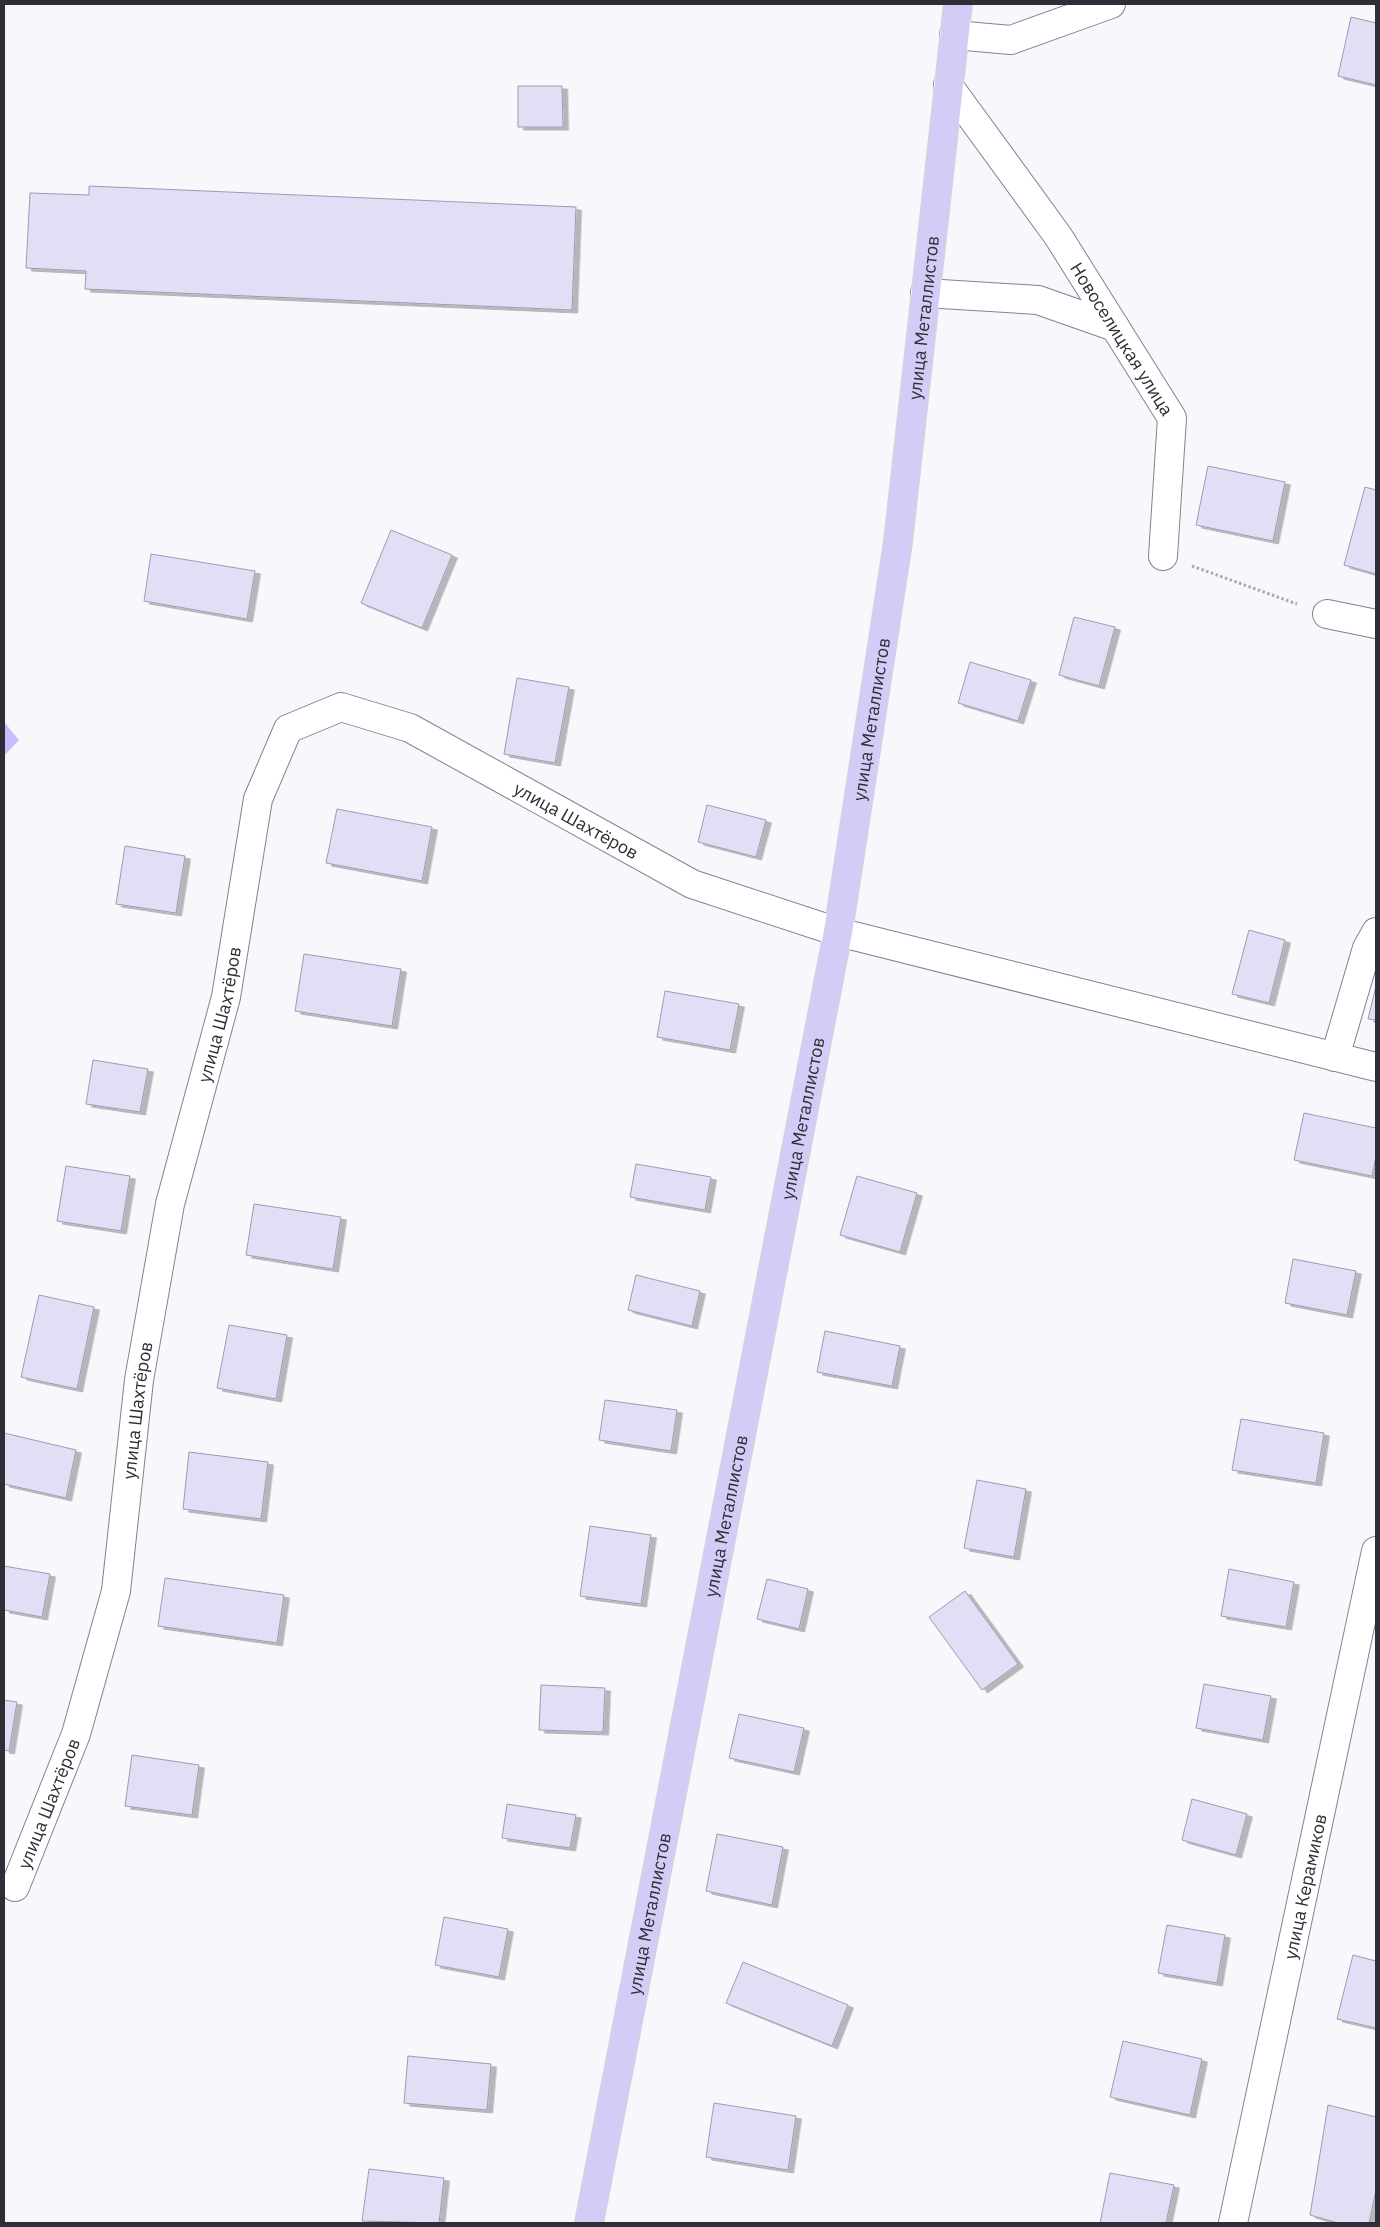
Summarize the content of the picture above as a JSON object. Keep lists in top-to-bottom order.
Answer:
{
  "streets": {
    "main road": ["улица Металлистов"],
    "street": ["Новоселицкая улица", "улица Шахтёров", "улица Керамиков"]
  },
  "crossings": [
    ["улица Металлистов", "Новоселицкая улица"],
    ["улица Металлистов", "улица Шахтёров"]
  ]
}
